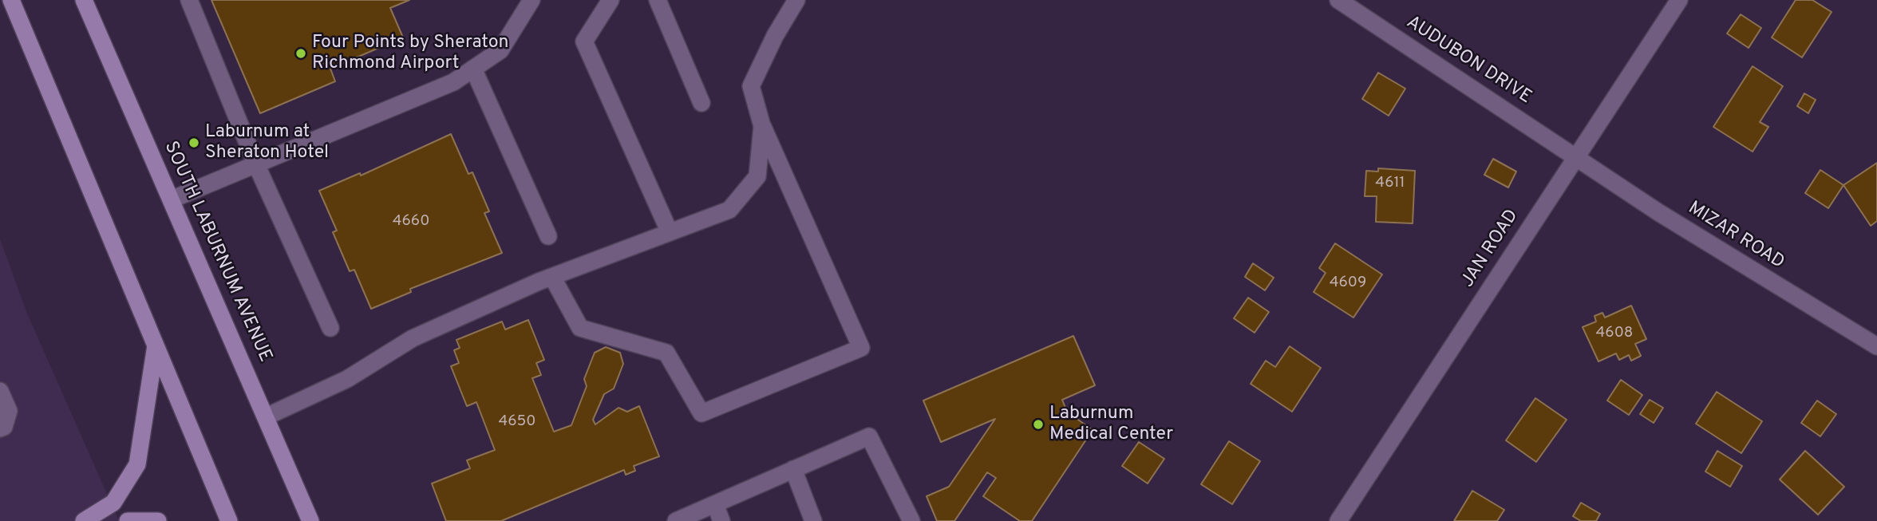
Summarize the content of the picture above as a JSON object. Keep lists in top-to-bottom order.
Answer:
{
  "streets": {
    "main road": ["SOUTH LABURNUM AVENUE"],
    "street": ["AUDUBON DRIVE", "MIZAR ROAD", "JAN ROAD"]
  },
  "crossings": [
    ["AUDUBON DRIVE", "MIZAR ROAD"],
    ["AUDUBON DRIVE", "JAN ROAD"],
    ["MIZAR ROAD", "JAN ROAD"]
  ],
  "places": ["Four Points by Sheraton Richmond Airport", "Laburnum at Sheraton Hotel", "Laburnum Medical Center"],
  "house_numbers": [
    "4611",
    "4660",
    "4609",
    "4608",
    "4650"
  ]
}
